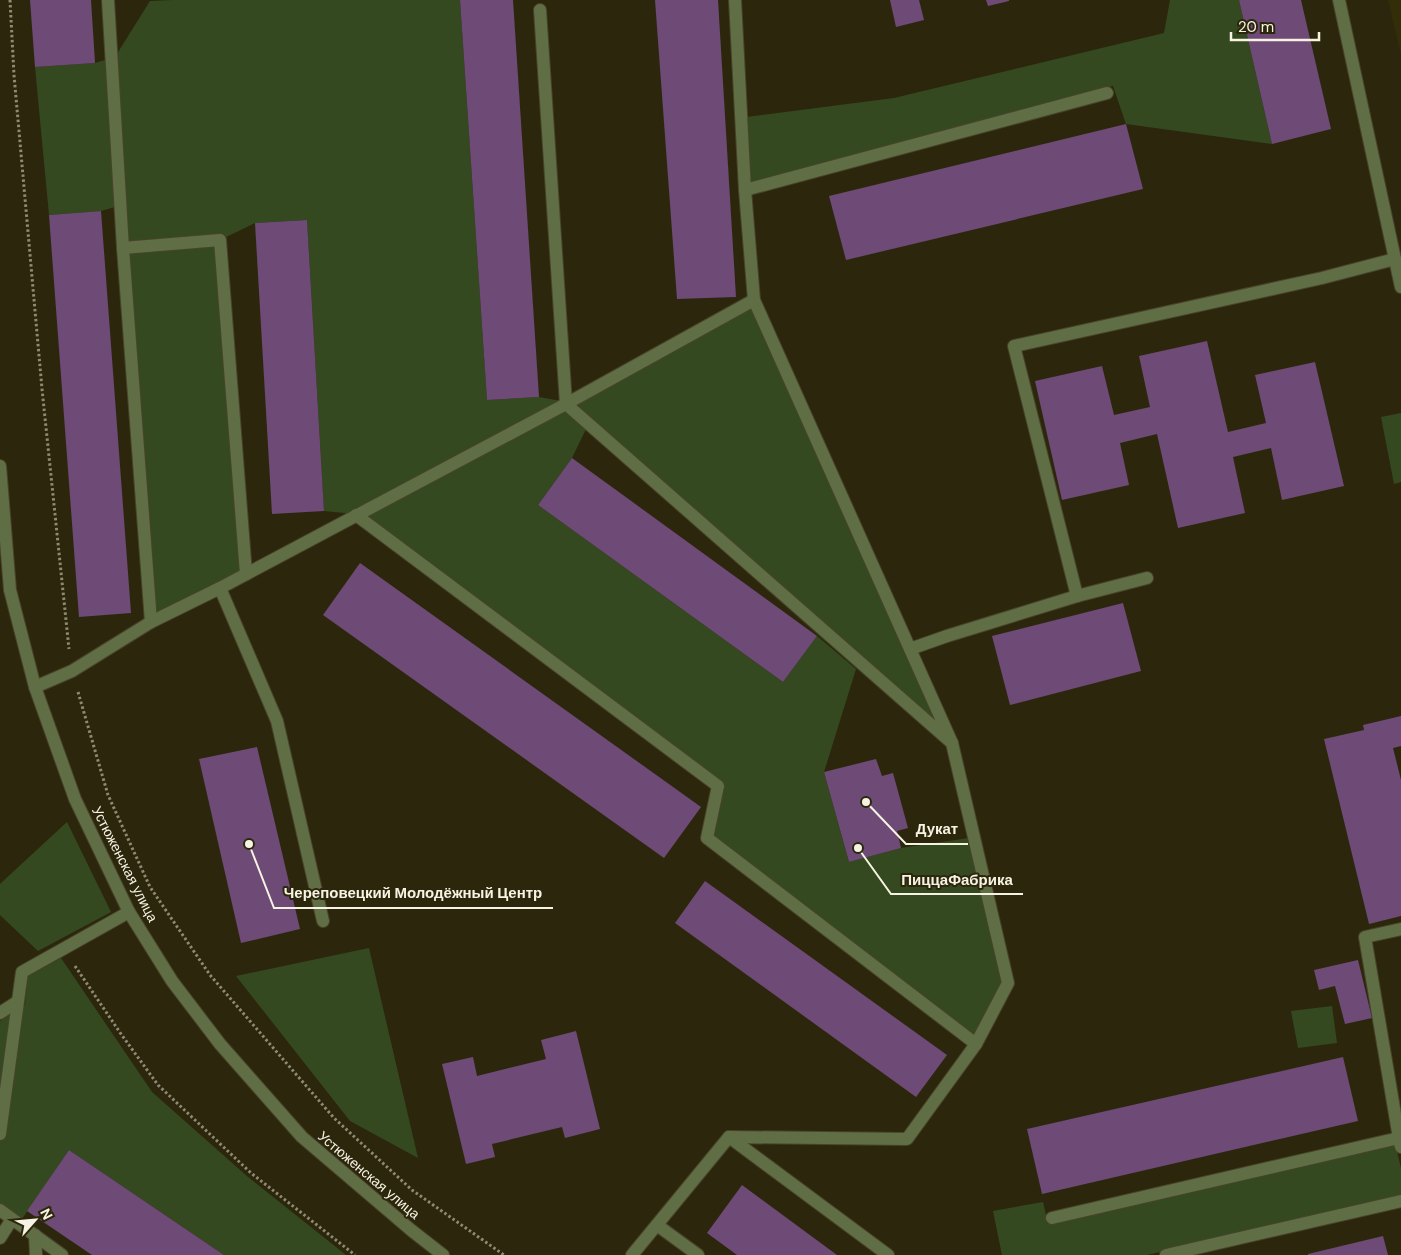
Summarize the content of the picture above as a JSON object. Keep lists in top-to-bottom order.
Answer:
{
  "streets": {
    "street": ["Устюженская улица"]
  },
  "places": ["Дукат", "Череповецкий Молодёжный Центр", "ПиццаФабрика"],
  "scale_bar": "20 m",
  "north": "top right"
}
